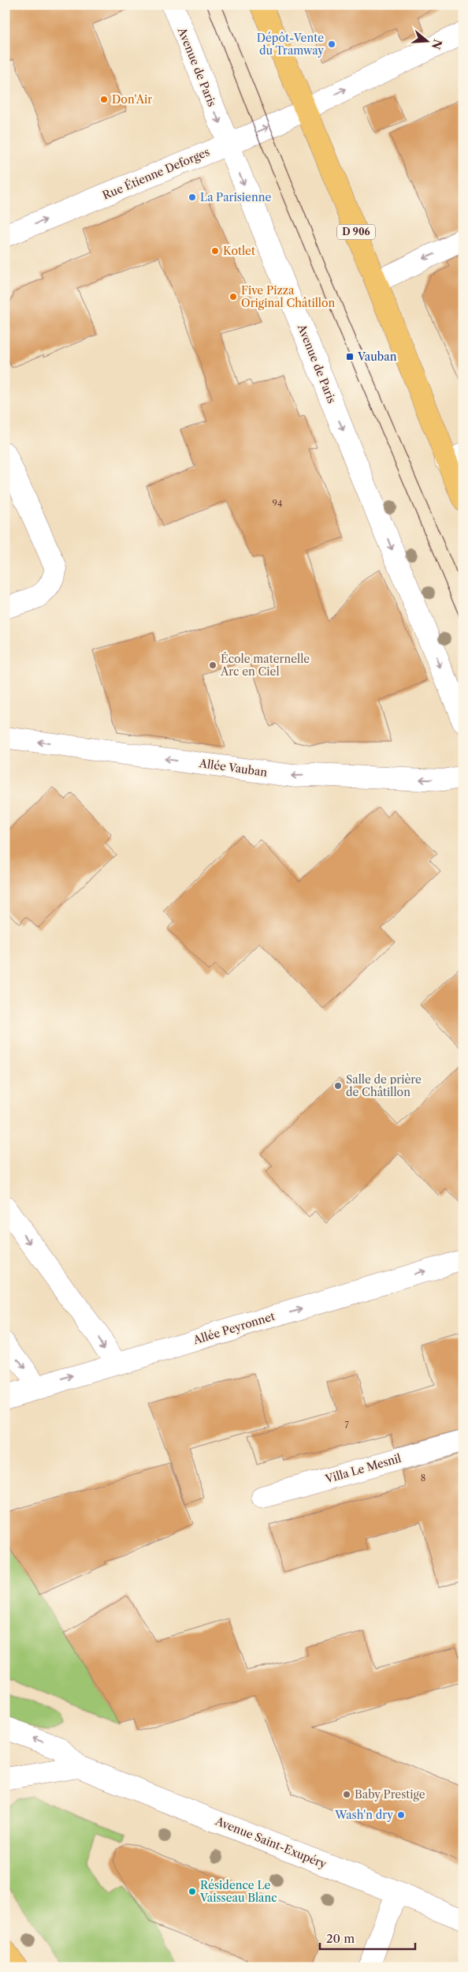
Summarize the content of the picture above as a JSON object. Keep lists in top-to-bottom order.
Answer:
{
  "streets": {
    "main road": ["D 906"],
    "street": [
      "Avenue de Paris",
      "Rue Étienne Deforges",
      "Allée Vauban",
      "Allée Peyronnet",
      "Villa Le Mesnil",
      "Avenue Saint-Exupéry"
    ]
  },
  "crossings": [
    ["Avenue de Paris", "Rue Étienne Deforges"],
    ["Rue Étienne Deforges", "D 906"]
  ],
  "one_way": [
    "Avenue de Paris",
    "Rue Étienne Deforges",
    "Allée Vauban",
    "Allée Peyronnet"
  ],
  "places": {
    "other": [
      "Dépôt-Vente du Tramway",
      "Don'Air",
      "La Parisienne",
      "Kotlet",
      "Five Pizza Original Châtillon",
      "École maternelle Arc en Ciel",
      "Salle de prière de Châtillon",
      "Baby Prestige",
      "Wash'n dry",
      "Résidence Le Vaisseau Blanc"
    ],
    "transit": ["Vauban"]
  },
  "house_numbers": ["94", "7", "8"],
  "scale_bar": "20 m",
  "north": "right"
}
